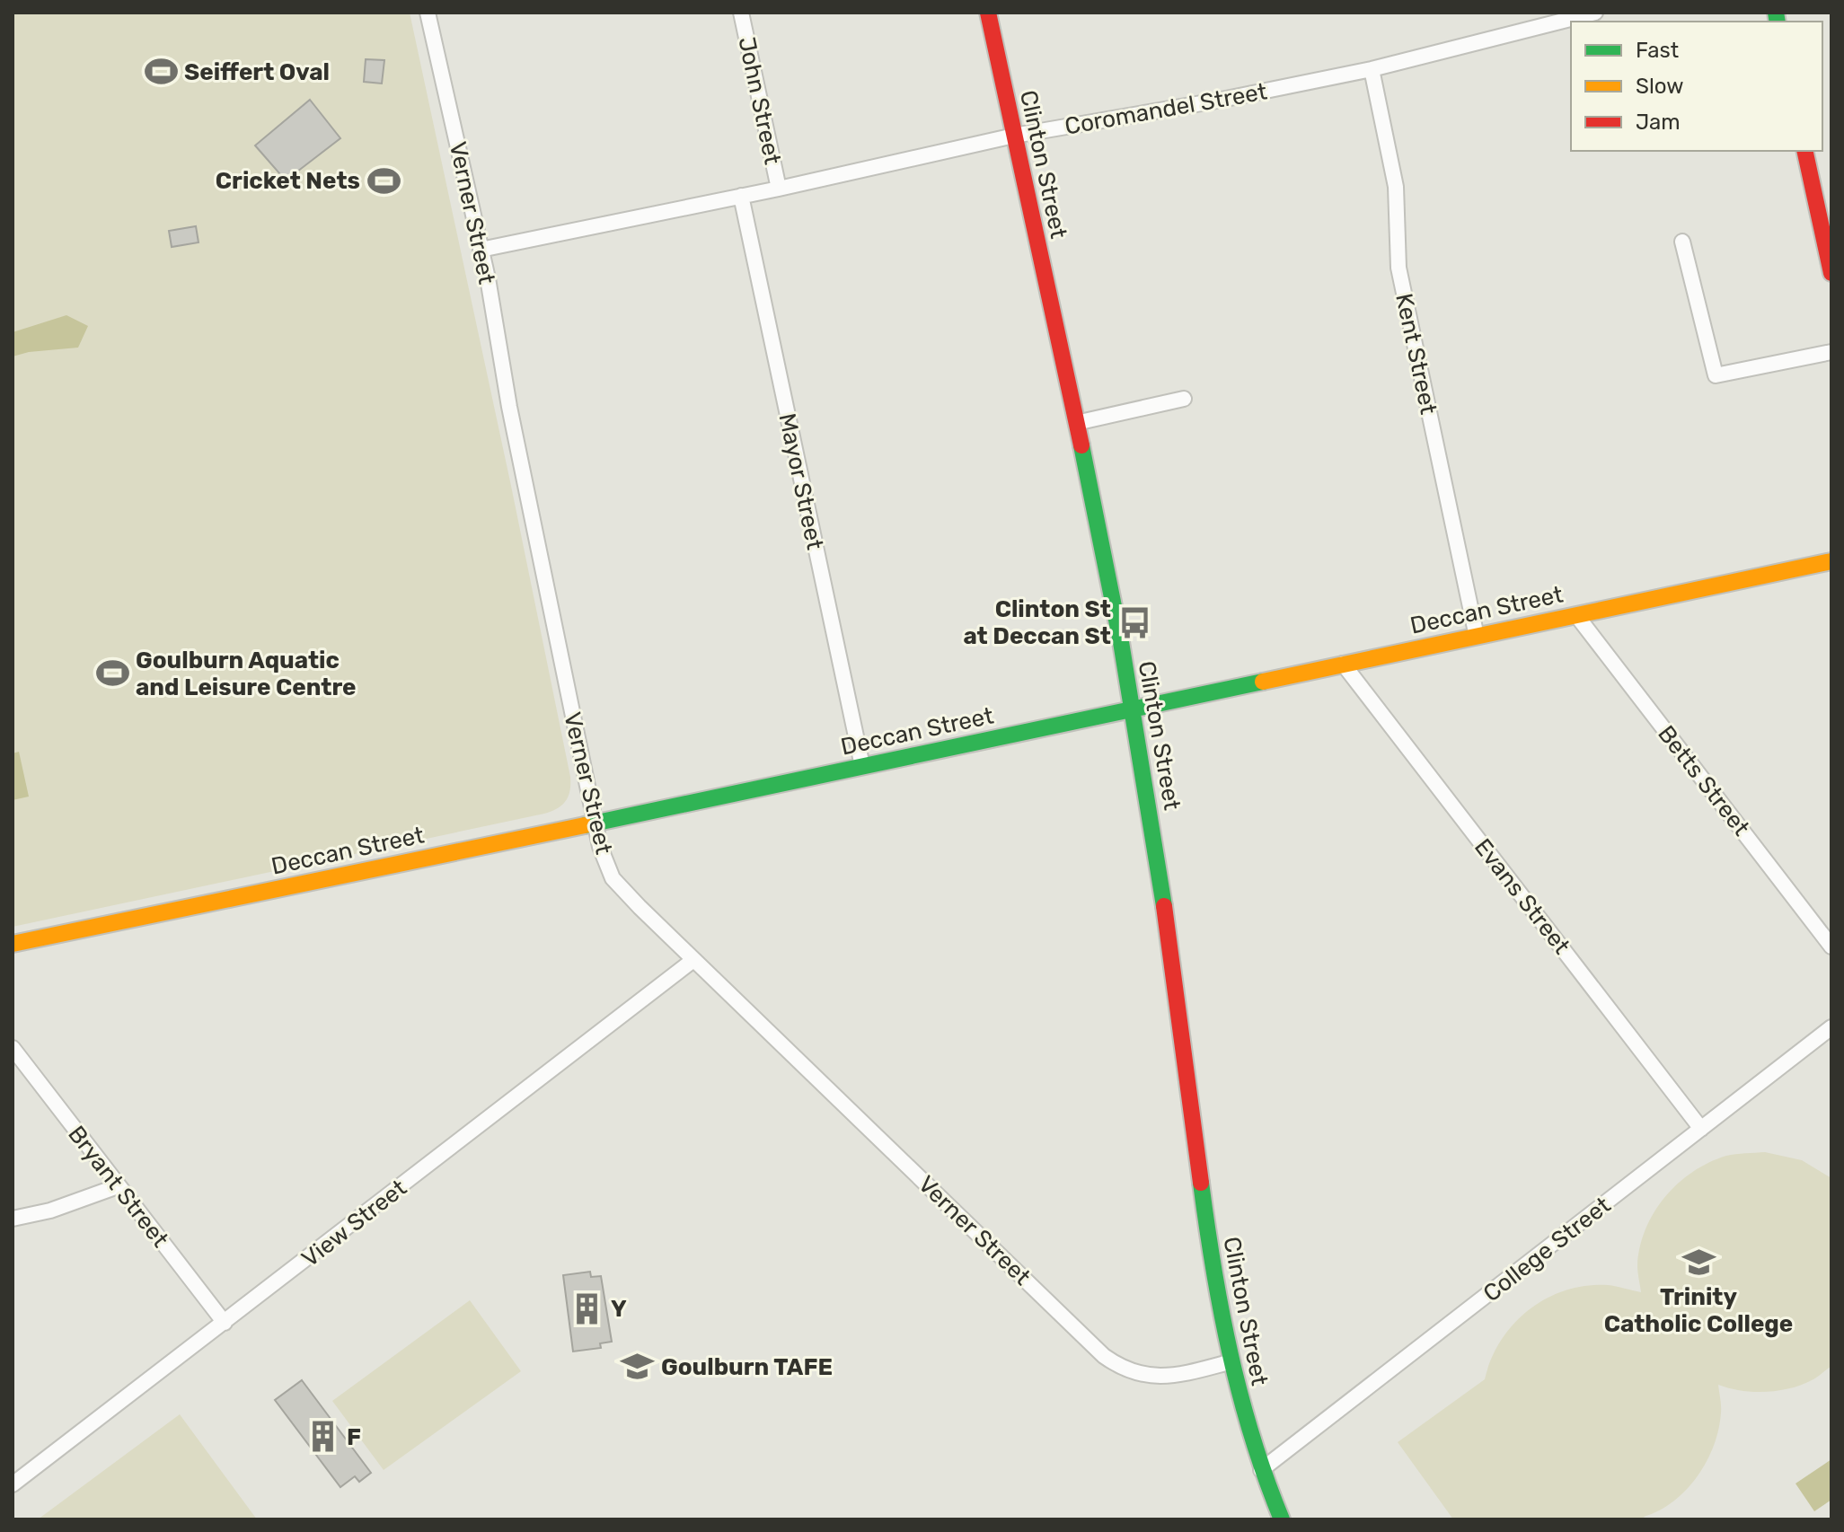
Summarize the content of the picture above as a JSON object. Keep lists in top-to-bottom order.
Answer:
{
  "streets": {
    "street": [
      "John Street",
      "Coromandel Street",
      "Clinton Street",
      "Verner Street",
      "Kent Street",
      "Mayor Street",
      "Deccan Street",
      "Betts Street",
      "Evans Street",
      "Bryant Street",
      "View Street",
      "College Street"
    ]
  },
  "crossings": [
    ["John Street", "Coromandel Street"],
    ["Coromandel Street", "Clinton Street"],
    ["Coromandel Street", "Verner Street"],
    ["Coromandel Street", "Kent Street"],
    ["Coromandel Street", "Mayor Street"],
    ["Clinton Street", "Verner Street"],
    ["Clinton Street", "Deccan Street"],
    ["Clinton Street", "College Street"],
    ["Verner Street", "Deccan Street"],
    ["Verner Street", "View Street"],
    ["Kent Street", "Deccan Street"],
    ["Mayor Street", "Deccan Street"],
    ["Deccan Street", "Betts Street"],
    ["Deccan Street", "Evans Street"],
    ["Evans Street", "College Street"],
    ["Bryant Street", "View Street"]
  ],
  "places": {
    "sports": ["Seiffert Oval", "Cricket Nets", "Goulburn Aquatic and Leisure Centre"],
    "bus stop": ["Clinton St at Deccan St"],
    "school or university": ["Trinity Catholic College", "Goulburn TAFE"],
    "building": ["Y", "F"]
  },
  "legend": ["Fast", "Slow", "Jam"]
}
